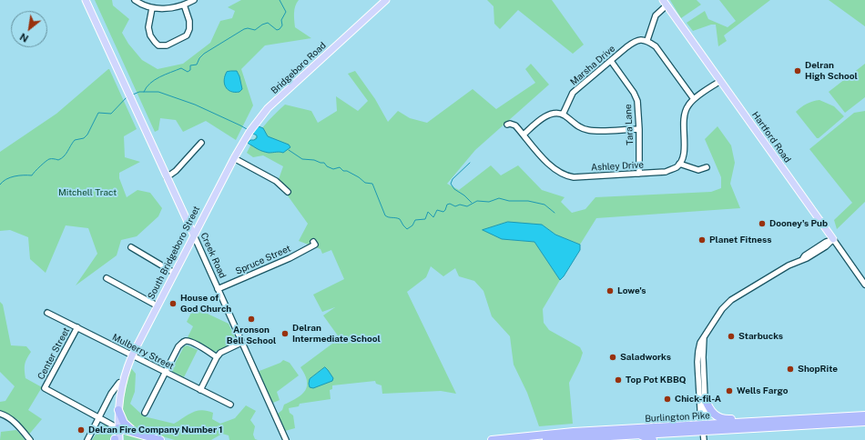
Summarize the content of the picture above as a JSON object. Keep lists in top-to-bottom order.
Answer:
{
  "streets": {
    "highway": ["Burlington Pike"],
    "main road": [
      "Bridgeboro Road",
      "Hartford Road",
      "South Bridgeboro Street",
      "Creek Road"
    ],
    "street": [
      "Marsha Drive",
      "Tara Lane",
      "Ashley Drive",
      "Spruce Street",
      "Mulberry Street",
      "Center Street"
    ]
  },
  "crossings": [
    ["Marsha Drive", "Tara Lane"],
    ["Bridgeboro Road", "South Bridgeboro Street"],
    ["Tara Lane", "Ashley Drive"],
    ["South Bridgeboro Street", "Creek Road"],
    ["South Bridgeboro Street", "Mulberry Street"],
    ["South Bridgeboro Street", "Center Street"],
    ["Creek Road", "Spruce Street"],
    ["Mulberry Street", "Center Street"]
  ],
  "parks": ["Mitchell Tract"],
  "places": [
    "Delran High School",
    "Dooney's Pub",
    "Planet Fitness",
    "Lowe's",
    "House of God Church",
    "Aronson Bell School",
    "Delran Intermediate School",
    "Starbucks",
    "Saladworks",
    "ShopRite",
    "Top Pot KBBQ",
    "Wells Fargo",
    "Chick-fil-A",
    "Delran Fire Company Number 1"
  ],
  "north": "bottom left"
}
